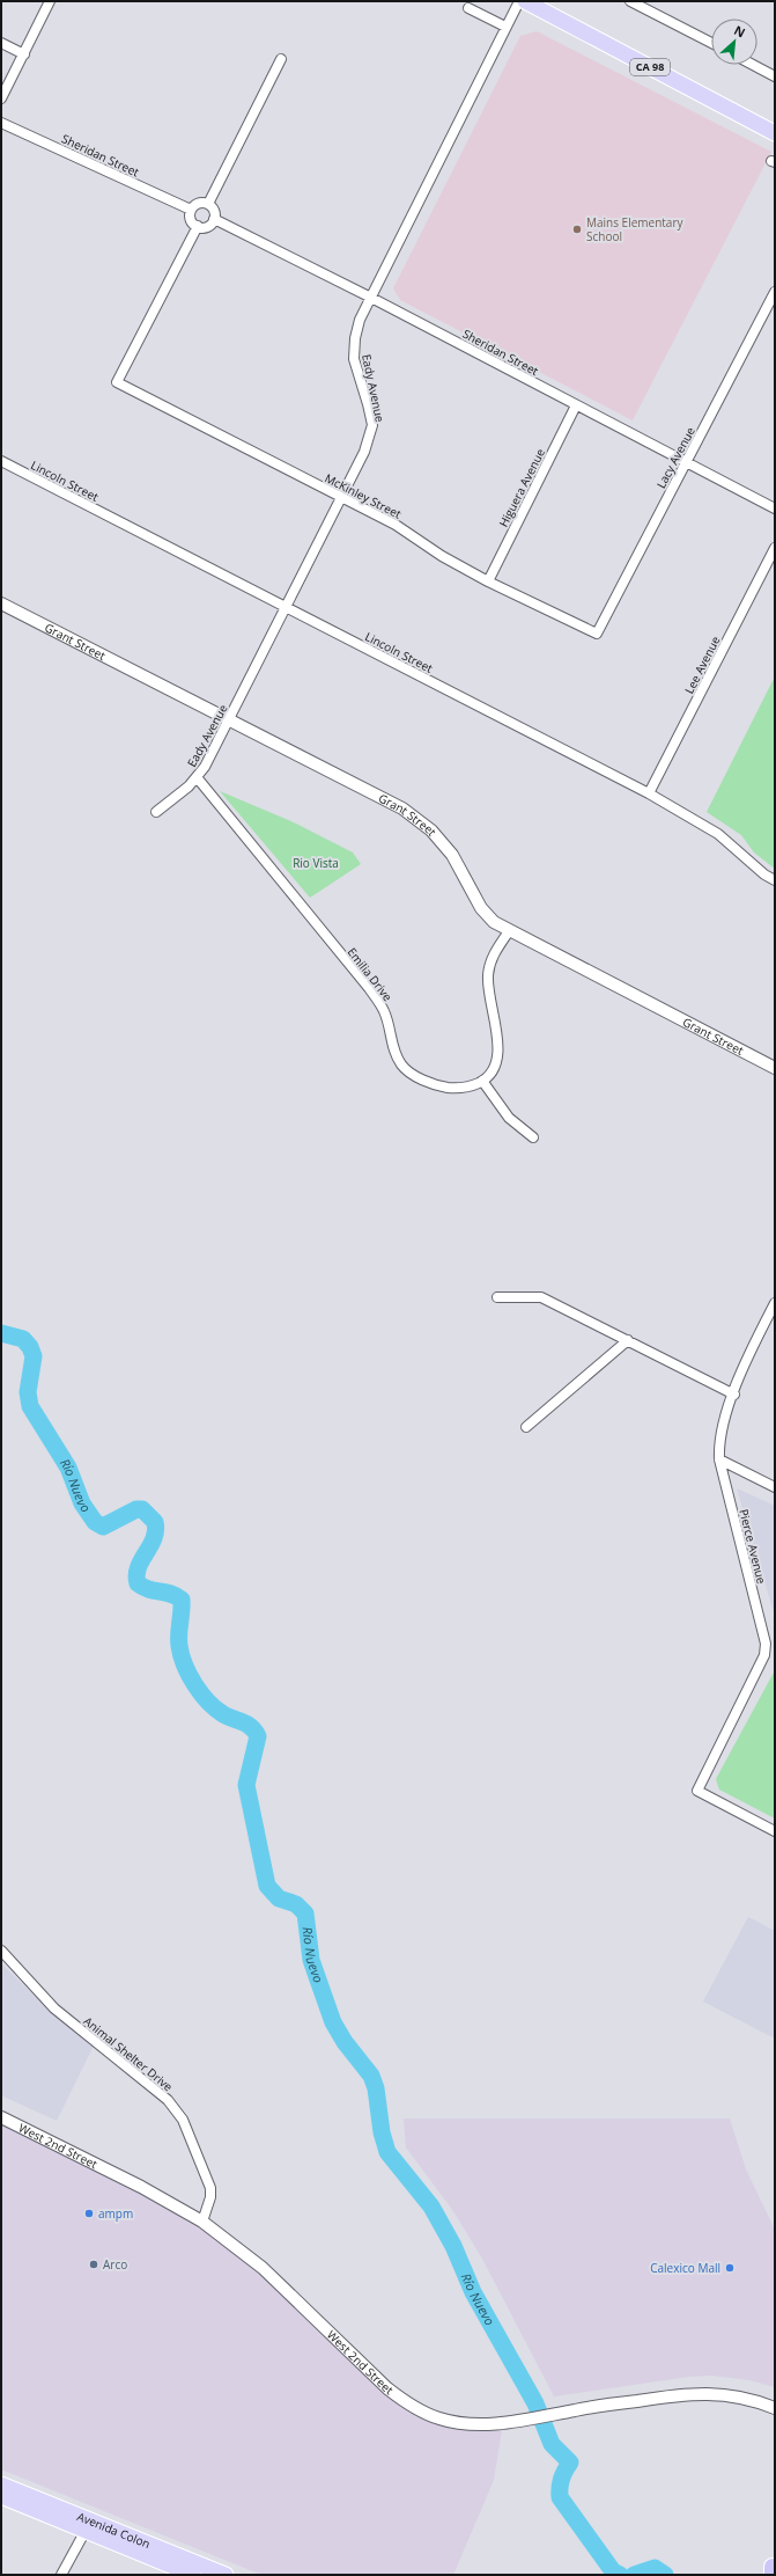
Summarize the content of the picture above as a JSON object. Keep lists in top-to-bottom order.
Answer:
{
  "streets": {
    "main road": ["CA 98", "Avenida Colon"],
    "street": [
      "Sheridan Street",
      "Eady Avenue",
      "Lacy Avenue",
      "Lincoln Street",
      "Higuera Avenue",
      "McKinley Street",
      "Grant Street",
      "Lee Avenue",
      "Emilia Drive",
      "Pierce Avenue",
      "Animal Shelter Drive",
      "West 2nd Street"
    ]
  },
  "crossings": [
    ["Sheridan Street", "Eady Avenue"],
    ["Sheridan Street", "Lacy Avenue"],
    ["Sheridan Street", "Higuera Avenue"],
    ["Sheridan Street", "McKinley Street"],
    ["Eady Avenue", "Lincoln Street"],
    ["Eady Avenue", "McKinley Street"],
    ["Eady Avenue", "Grant Street"],
    ["Eady Avenue", "Emilia Drive"],
    ["Lacy Avenue", "McKinley Street"],
    ["Lincoln Street", "Lee Avenue"],
    ["Higuera Avenue", "McKinley Street"],
    ["Animal Shelter Drive", "West 2nd Street"]
  ],
  "water": ["Río Nuevo"],
  "parks": ["Rio Vista"],
  "places": [
    "Mains Elementary School",
    "ampm",
    "Arco",
    "Calexico Mall"
  ],
  "north": "top right"
}
